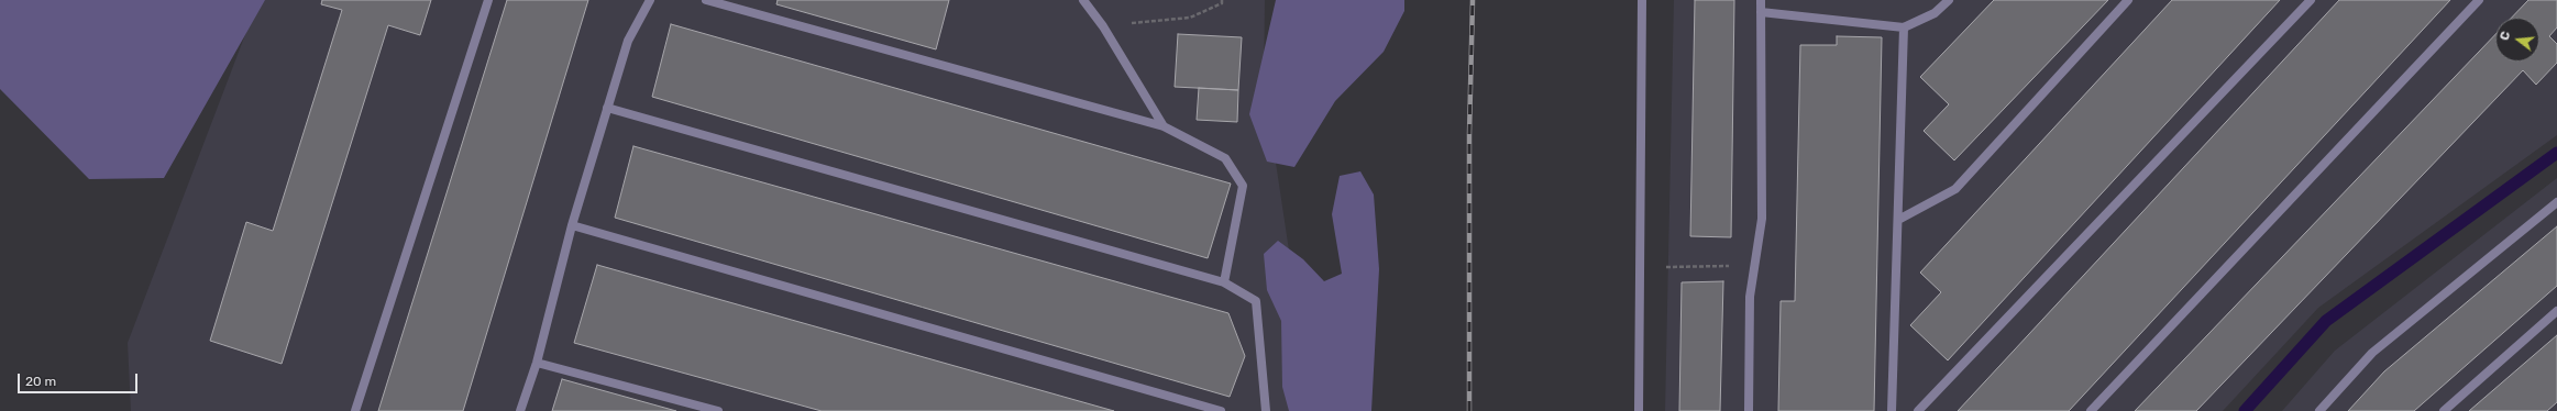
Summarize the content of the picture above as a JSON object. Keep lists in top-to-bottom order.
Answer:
{
  "scale_bar": "20 m",
  "north": "left"
}
